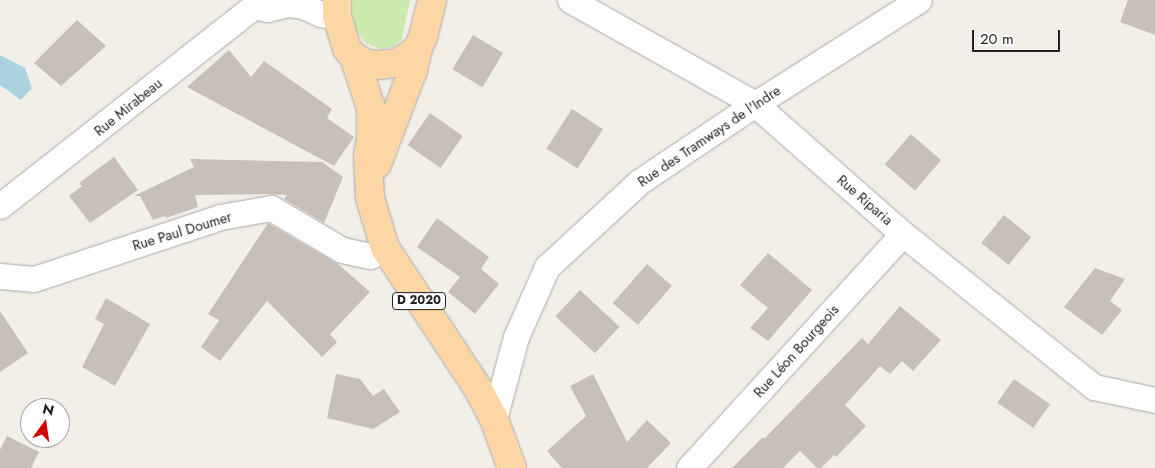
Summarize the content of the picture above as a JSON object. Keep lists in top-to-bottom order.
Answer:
{
  "streets": {
    "main road": ["D 2020"],
    "street": [
      "Rue Mirabeau",
      "Rue des Tramways de l'Indre",
      "Rue Riparia",
      "Rue Paul Doumer",
      "Rue Léon Bourgeois"
    ]
  },
  "crossings": [
    ["Rue des Tramways de l'Indre", "Rue Riparia"],
    ["Rue des Tramways de l'Indre", "D 2020"],
    ["Rue Riparia", "Rue Léon Bourgeois"],
    ["Rue Paul Doumer", "D 2020"]
  ],
  "scale_bar": "20 m",
  "north": "top"
}
